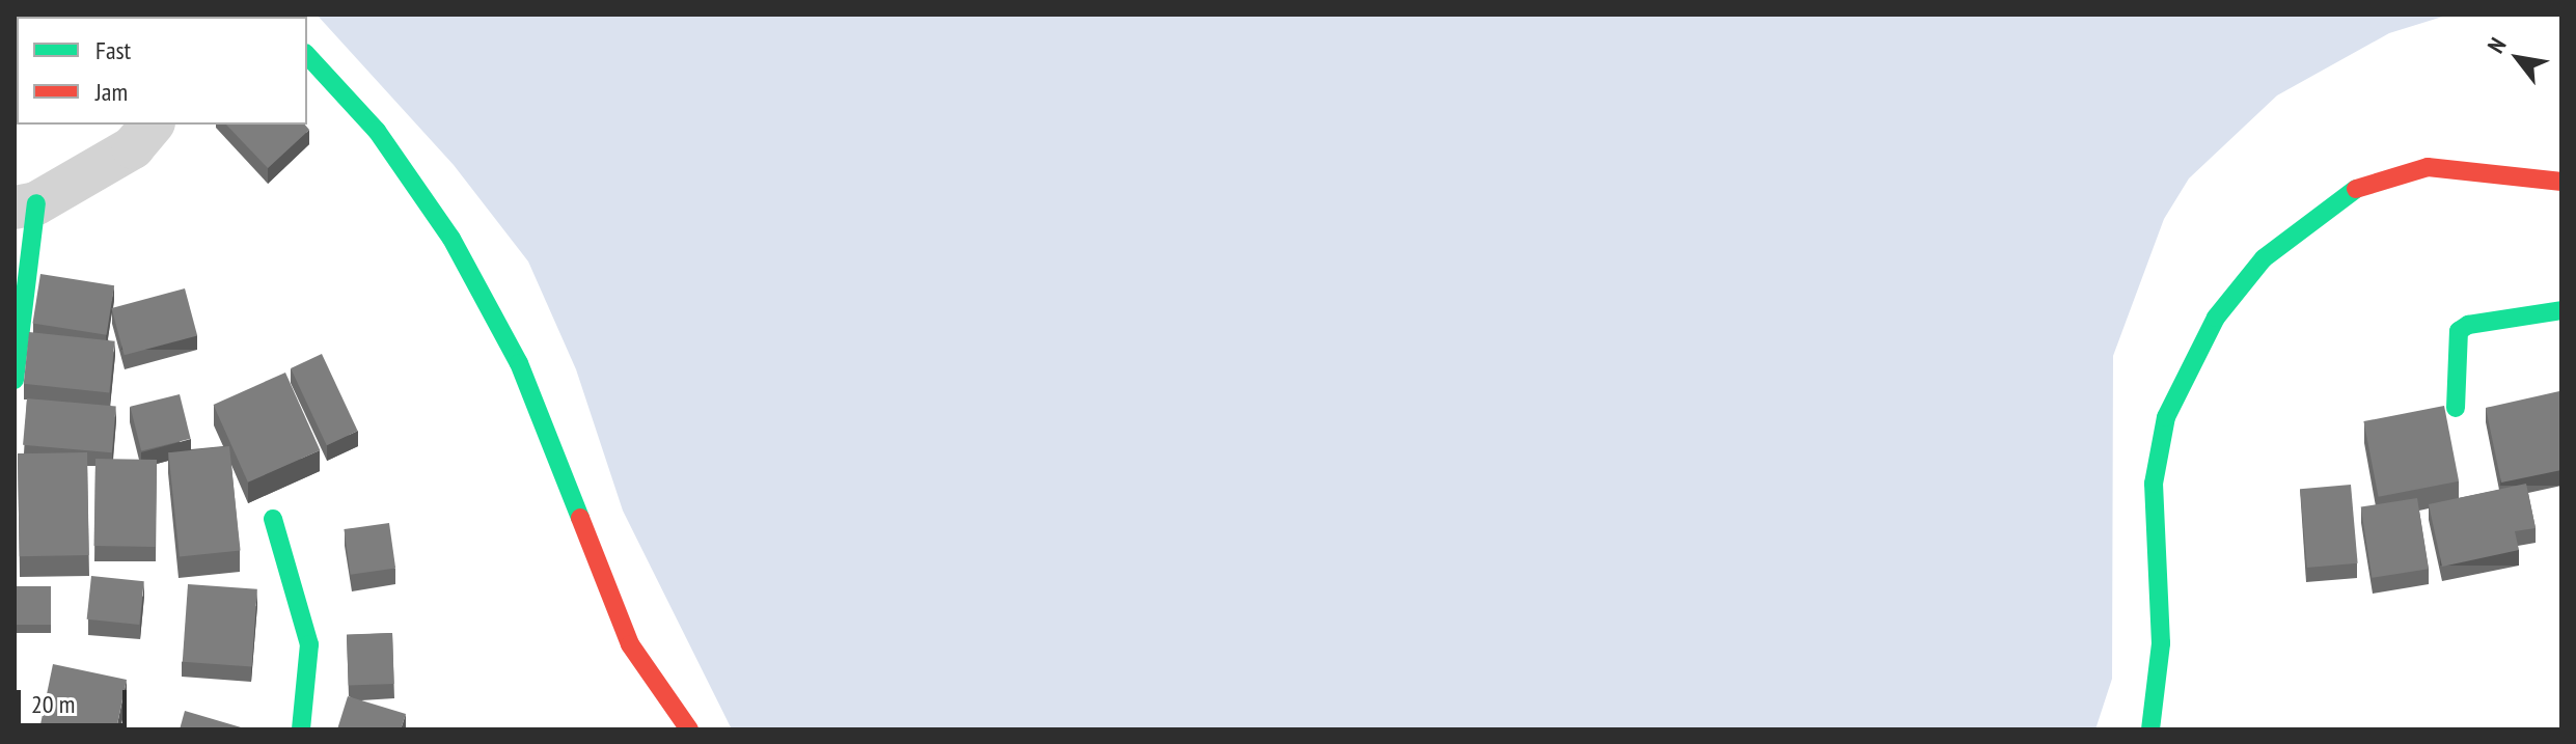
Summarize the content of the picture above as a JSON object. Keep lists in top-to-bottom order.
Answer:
{
  "legend": ["Fast", "Jam"],
  "scale_bar": "20 m",
  "north": "top left"
}
